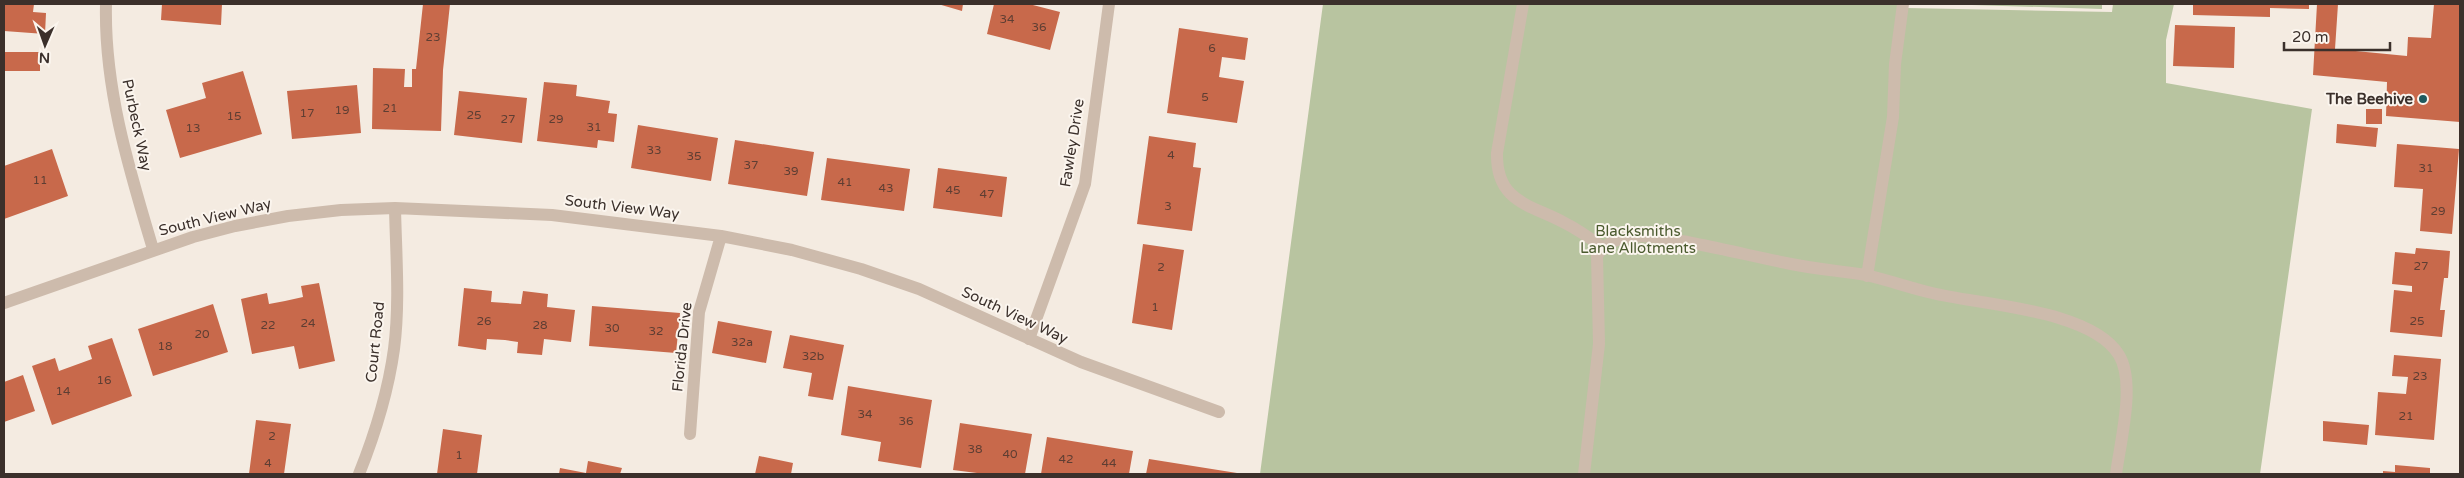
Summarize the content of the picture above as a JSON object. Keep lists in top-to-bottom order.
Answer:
{
  "streets": {
    "street": [
      "Purbeck Way",
      "Fawley Drive",
      "South View Way",
      "Court Road",
      "Florida Drive"
    ]
  },
  "crossings": [
    ["Purbeck Way", "South View Way"],
    ["Fawley Drive", "South View Way"],
    ["South View Way", "Court Road"],
    ["South View Way", "Florida Drive"]
  ],
  "parks": ["Blacksmiths Lane Allotments"],
  "places": ["The Beehive"],
  "house_numbers": [
    "34",
    "36",
    "23",
    "6",
    "5",
    "21",
    "19",
    "17",
    "25",
    "15",
    "27",
    "29",
    "31",
    "13",
    "33",
    "4",
    "35",
    "37",
    "31",
    "39",
    "11",
    "41",
    "43",
    "45",
    "47",
    "3",
    "29",
    "27",
    "2",
    "1",
    "26",
    "25",
    "24",
    "22",
    "28",
    "30",
    "32",
    "20",
    "32a",
    "18",
    "32b",
    "23",
    "16",
    "14",
    "34",
    "21",
    "36",
    "2",
    "38",
    "40",
    "1",
    "42",
    "4",
    "44"
  ],
  "scale_bar": "20 m",
  "north": "bottom"
}
